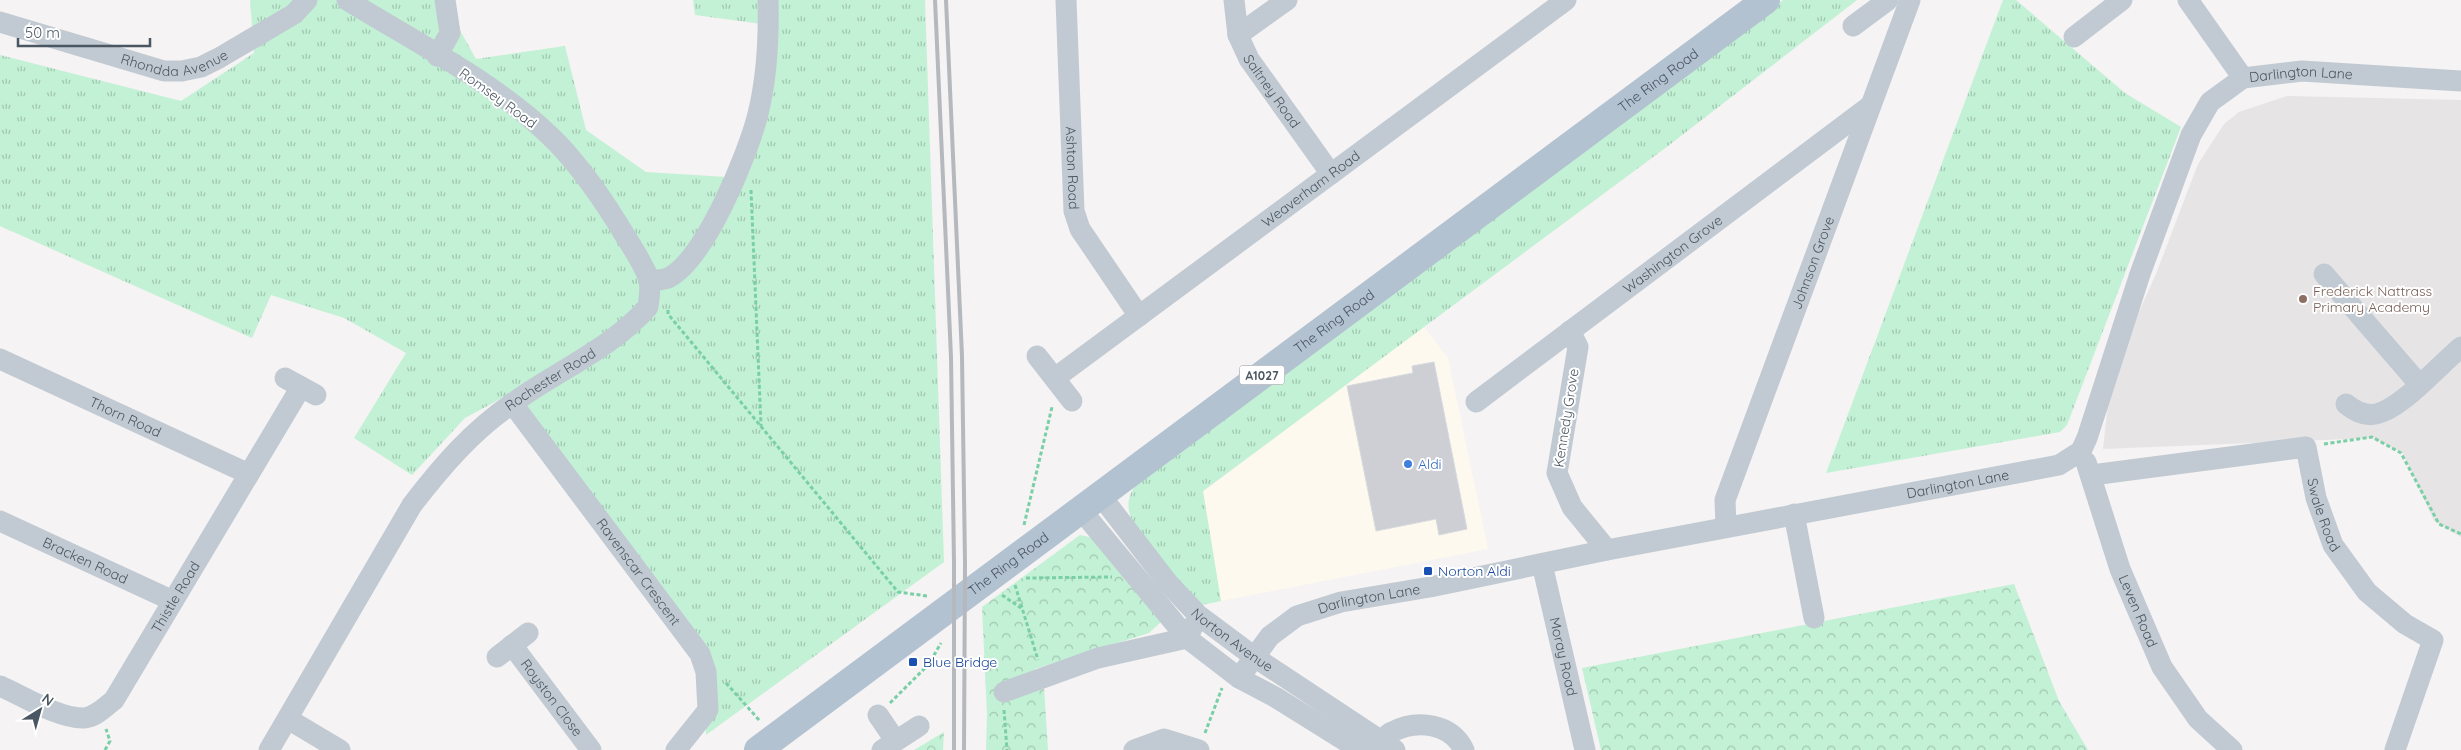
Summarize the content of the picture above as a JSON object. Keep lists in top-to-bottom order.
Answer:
{
  "streets": {
    "main road": ["The Ring Road", "A1027"],
    "street": [
      "Rhondda Avenue",
      "Darlington Lane",
      "Saltney Road",
      "Romsey Road",
      "Ashton Road",
      "Weaverham Road",
      "Washington Grove",
      "Johnson Grove",
      "Rochester Road",
      "Thorn Road",
      "Kennedy Grove",
      "Swale Road",
      "Bracken Road",
      "Ravenscar Crescent",
      "Thistle Road",
      "Leven Road",
      "Norton Avenue",
      "Moray Road",
      "Royston Close"
    ]
  },
  "crossings": [
    ["Darlington Lane", "Johnson Grove"],
    ["Darlington Lane", "Kennedy Grove"],
    ["Darlington Lane", "Leven Road"],
    ["Darlington Lane", "Norton Avenue"],
    ["Darlington Lane", "Moray Road"],
    ["The Ring Road", "Norton Avenue"],
    ["Saltney Road", "Weaverham Road"],
    ["Romsey Road", "Rochester Road"],
    ["Ashton Road", "Weaverham Road"],
    ["Washington Grove", "Johnson Grove"],
    ["Washington Grove", "Kennedy Grove"],
    ["Rochester Road", "Ravenscar Crescent"],
    ["Thorn Road", "Thistle Road"],
    ["Bracken Road", "Thistle Road"]
  ],
  "places": {
    "other": ["Frederick Nattrass Primary Academy", "Aldi"],
    "transit": ["Norton Aldi", "Blue Bridge"]
  },
  "scale_bar": "50 m",
  "north": "top right"
}
